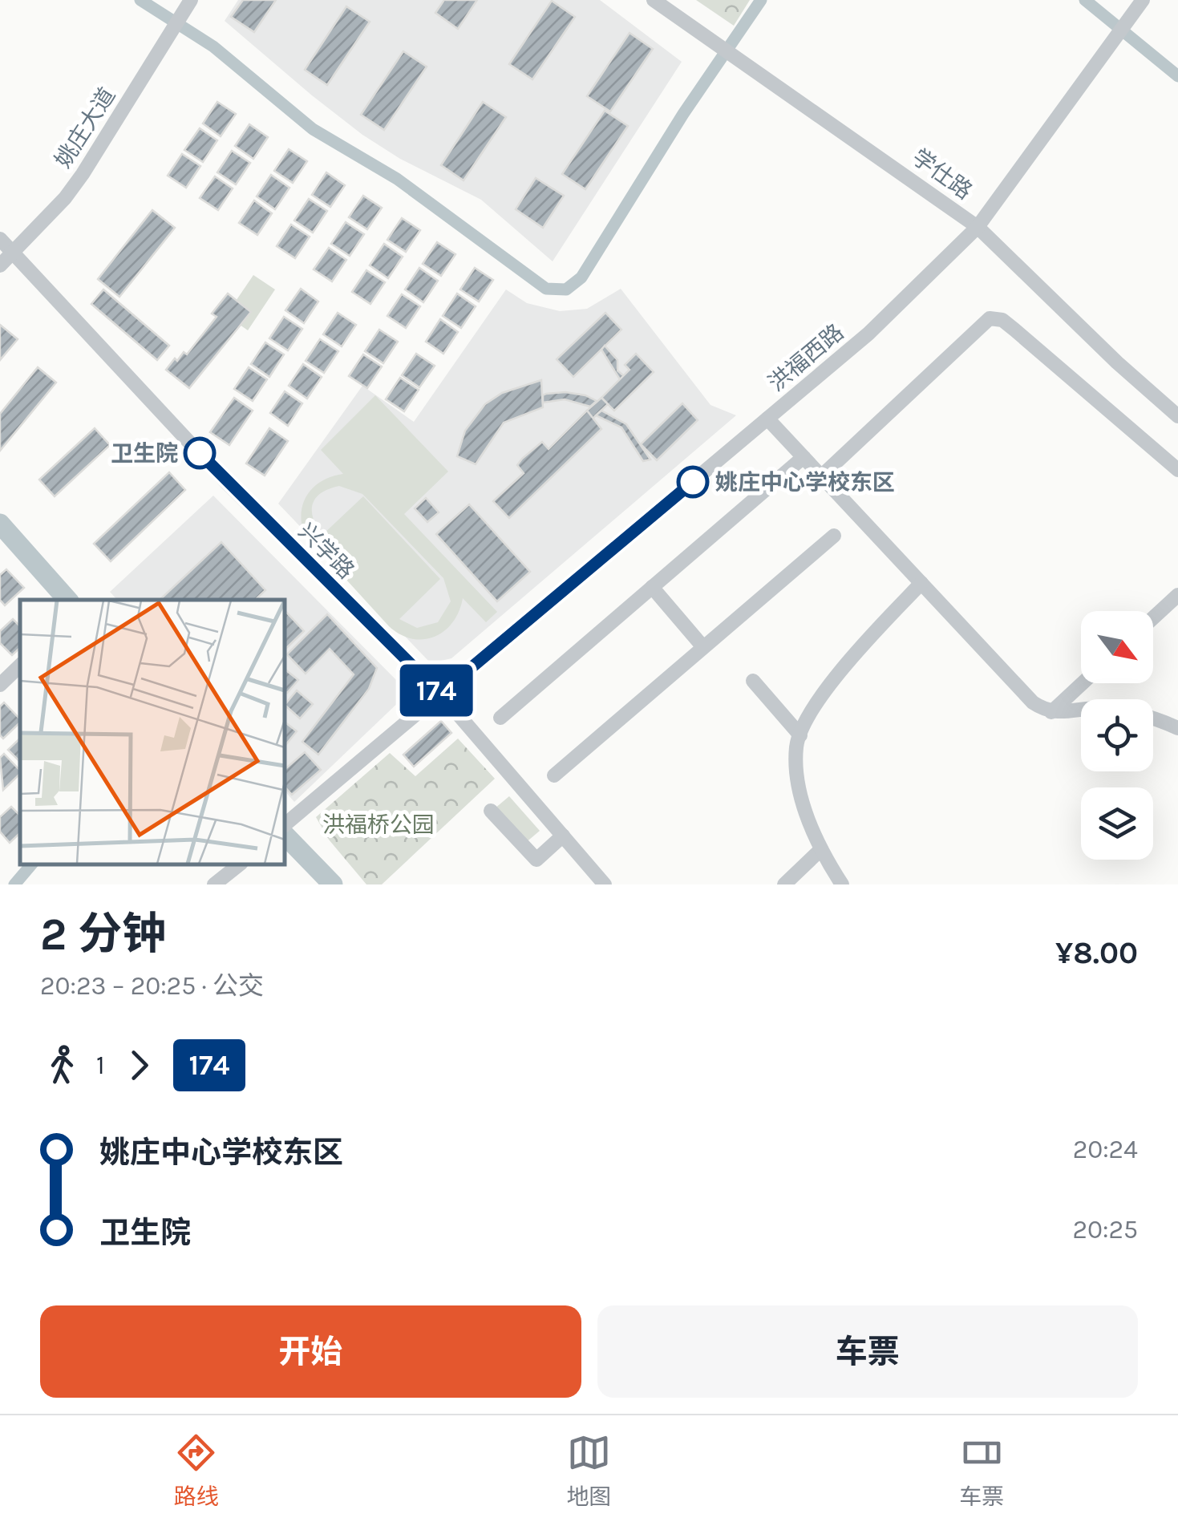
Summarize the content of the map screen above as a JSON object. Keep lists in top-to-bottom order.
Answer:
{
  "streets": {
    "street": [
      "姚庄大道",
      "学仕路",
      "洪福西路",
      "兴学路"
    ]
  },
  "crossings": [
    ["姚庄大道", "兴学路"],
    ["学仕路", "洪福西路"],
    ["洪福西路", "兴学路"]
  ],
  "parks": ["洪福桥公园"],
  "places": ["卫生院", "姚庄中心学校东区"],
  "lines": ["bus line 174"],
  "north": "bottom right",
  "page": {
    "on_map": "174",
    "heading": ["2 分钟", "20:23 – 20:25 · 公交", "¥8.00"],
    "legs": ["1", "174"],
    "list": [
      {
        "name": "姚庄中心学校东区",
        "value": "20:24"
      },
      {
        "name": "卫生院",
        "value": "20:25"
      }
    ],
    "buttons": ["开始", "车票"],
    "tabs": ["路线", "地图", "车票"]
  }
}
